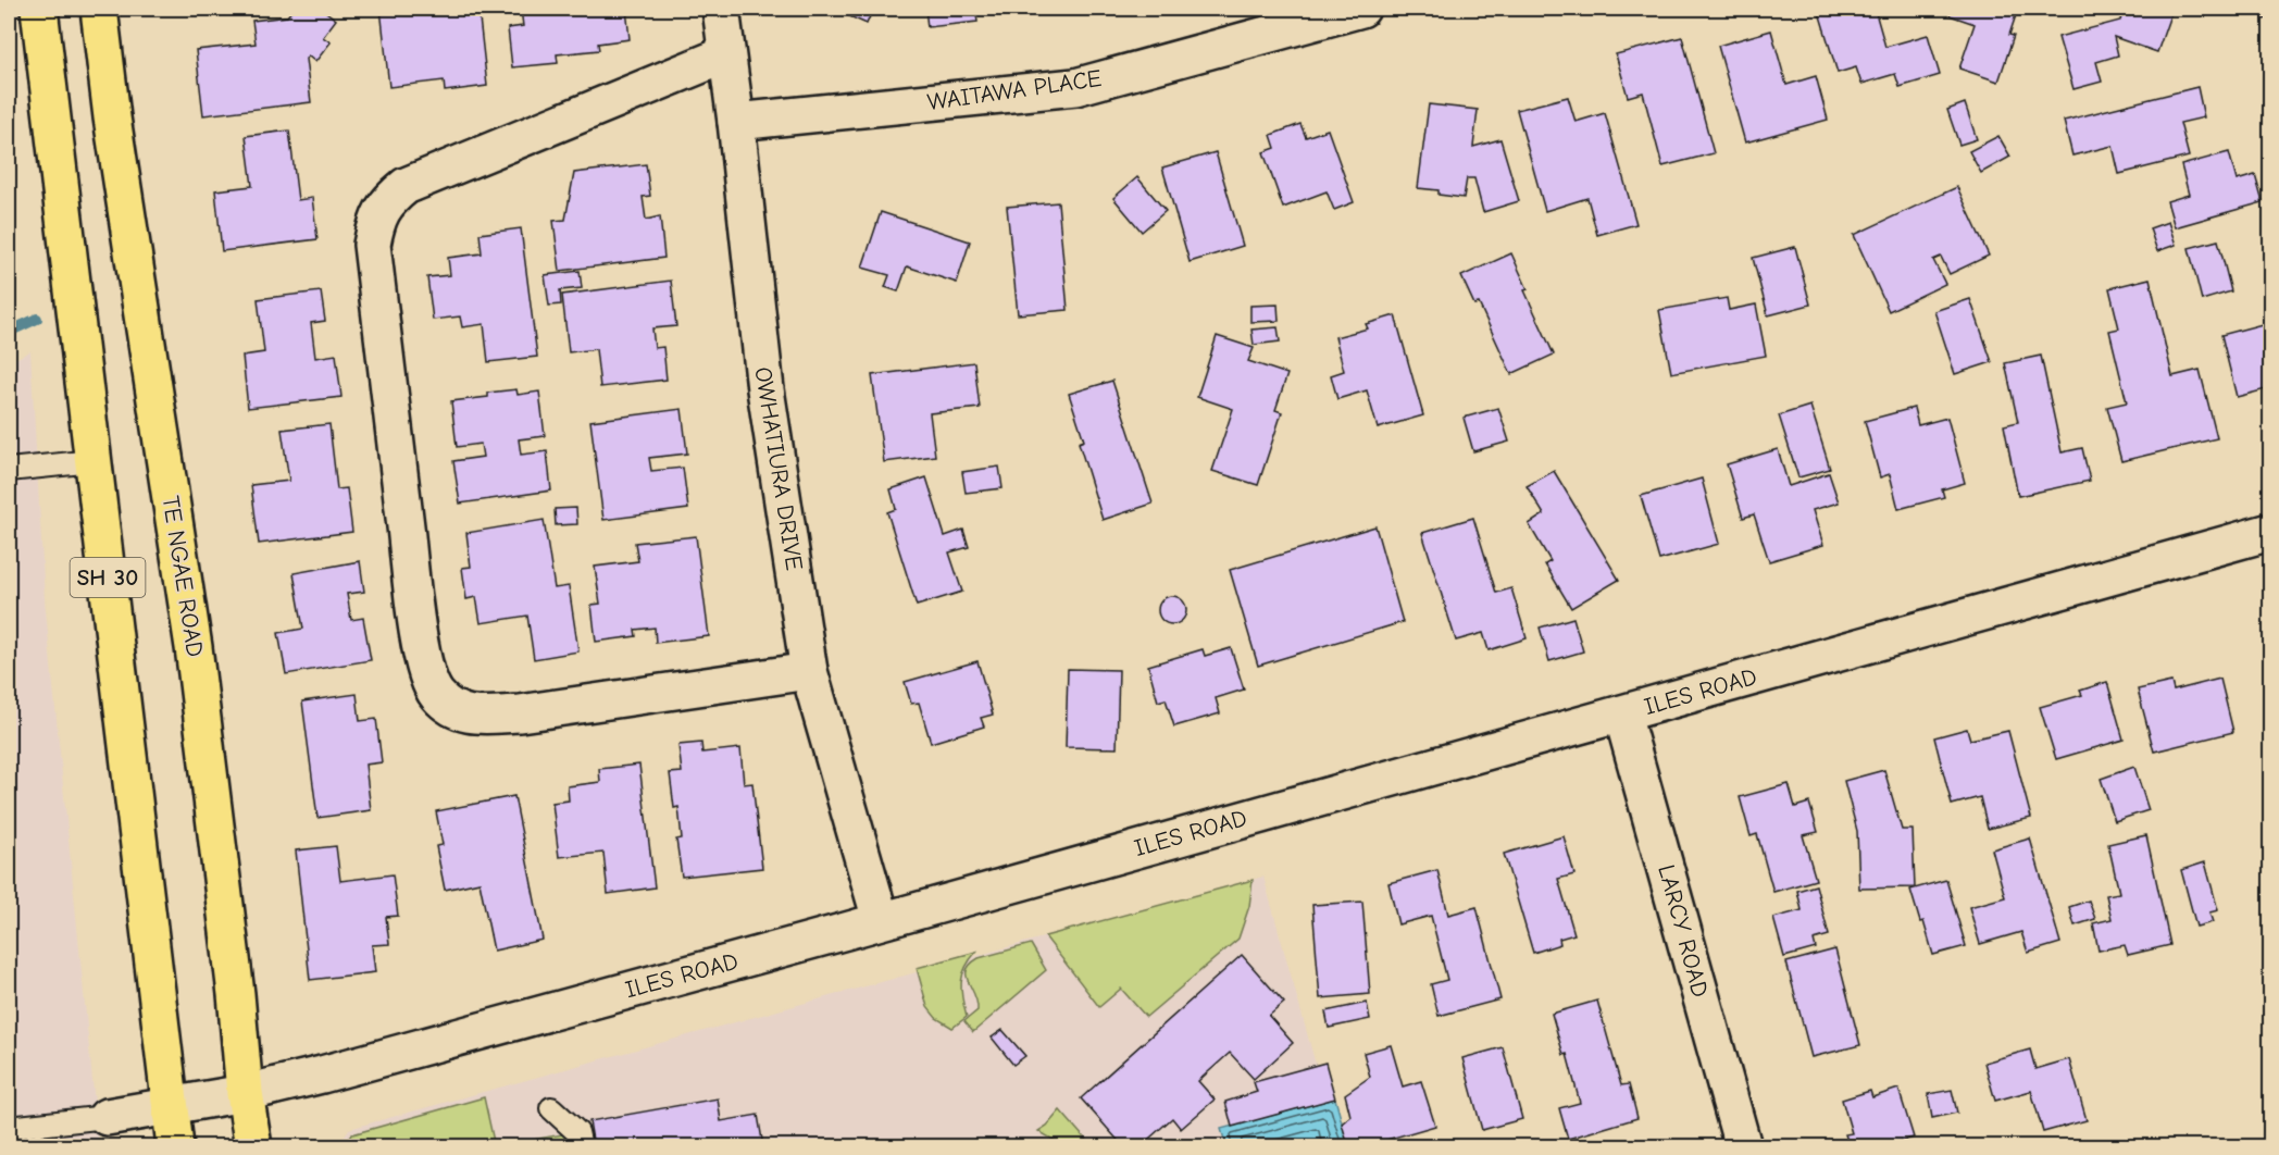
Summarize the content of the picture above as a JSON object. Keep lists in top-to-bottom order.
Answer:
{
  "streets": {
    "highway": ["TE NGAE ROAD", "SH 30"],
    "street": [
      "WAITAWA PLACE",
      "OWHATIURA DRIVE",
      "ILES ROAD",
      "LARCY ROAD"
    ]
  },
  "crossings": [
    ["WAITAWA PLACE", "OWHATIURA DRIVE"],
    ["OWHATIURA DRIVE", "ILES ROAD"],
    ["TE NGAE ROAD", "ILES ROAD"],
    ["SH 30", "ILES ROAD"],
    ["ILES ROAD", "LARCY ROAD"]
  ]
}
